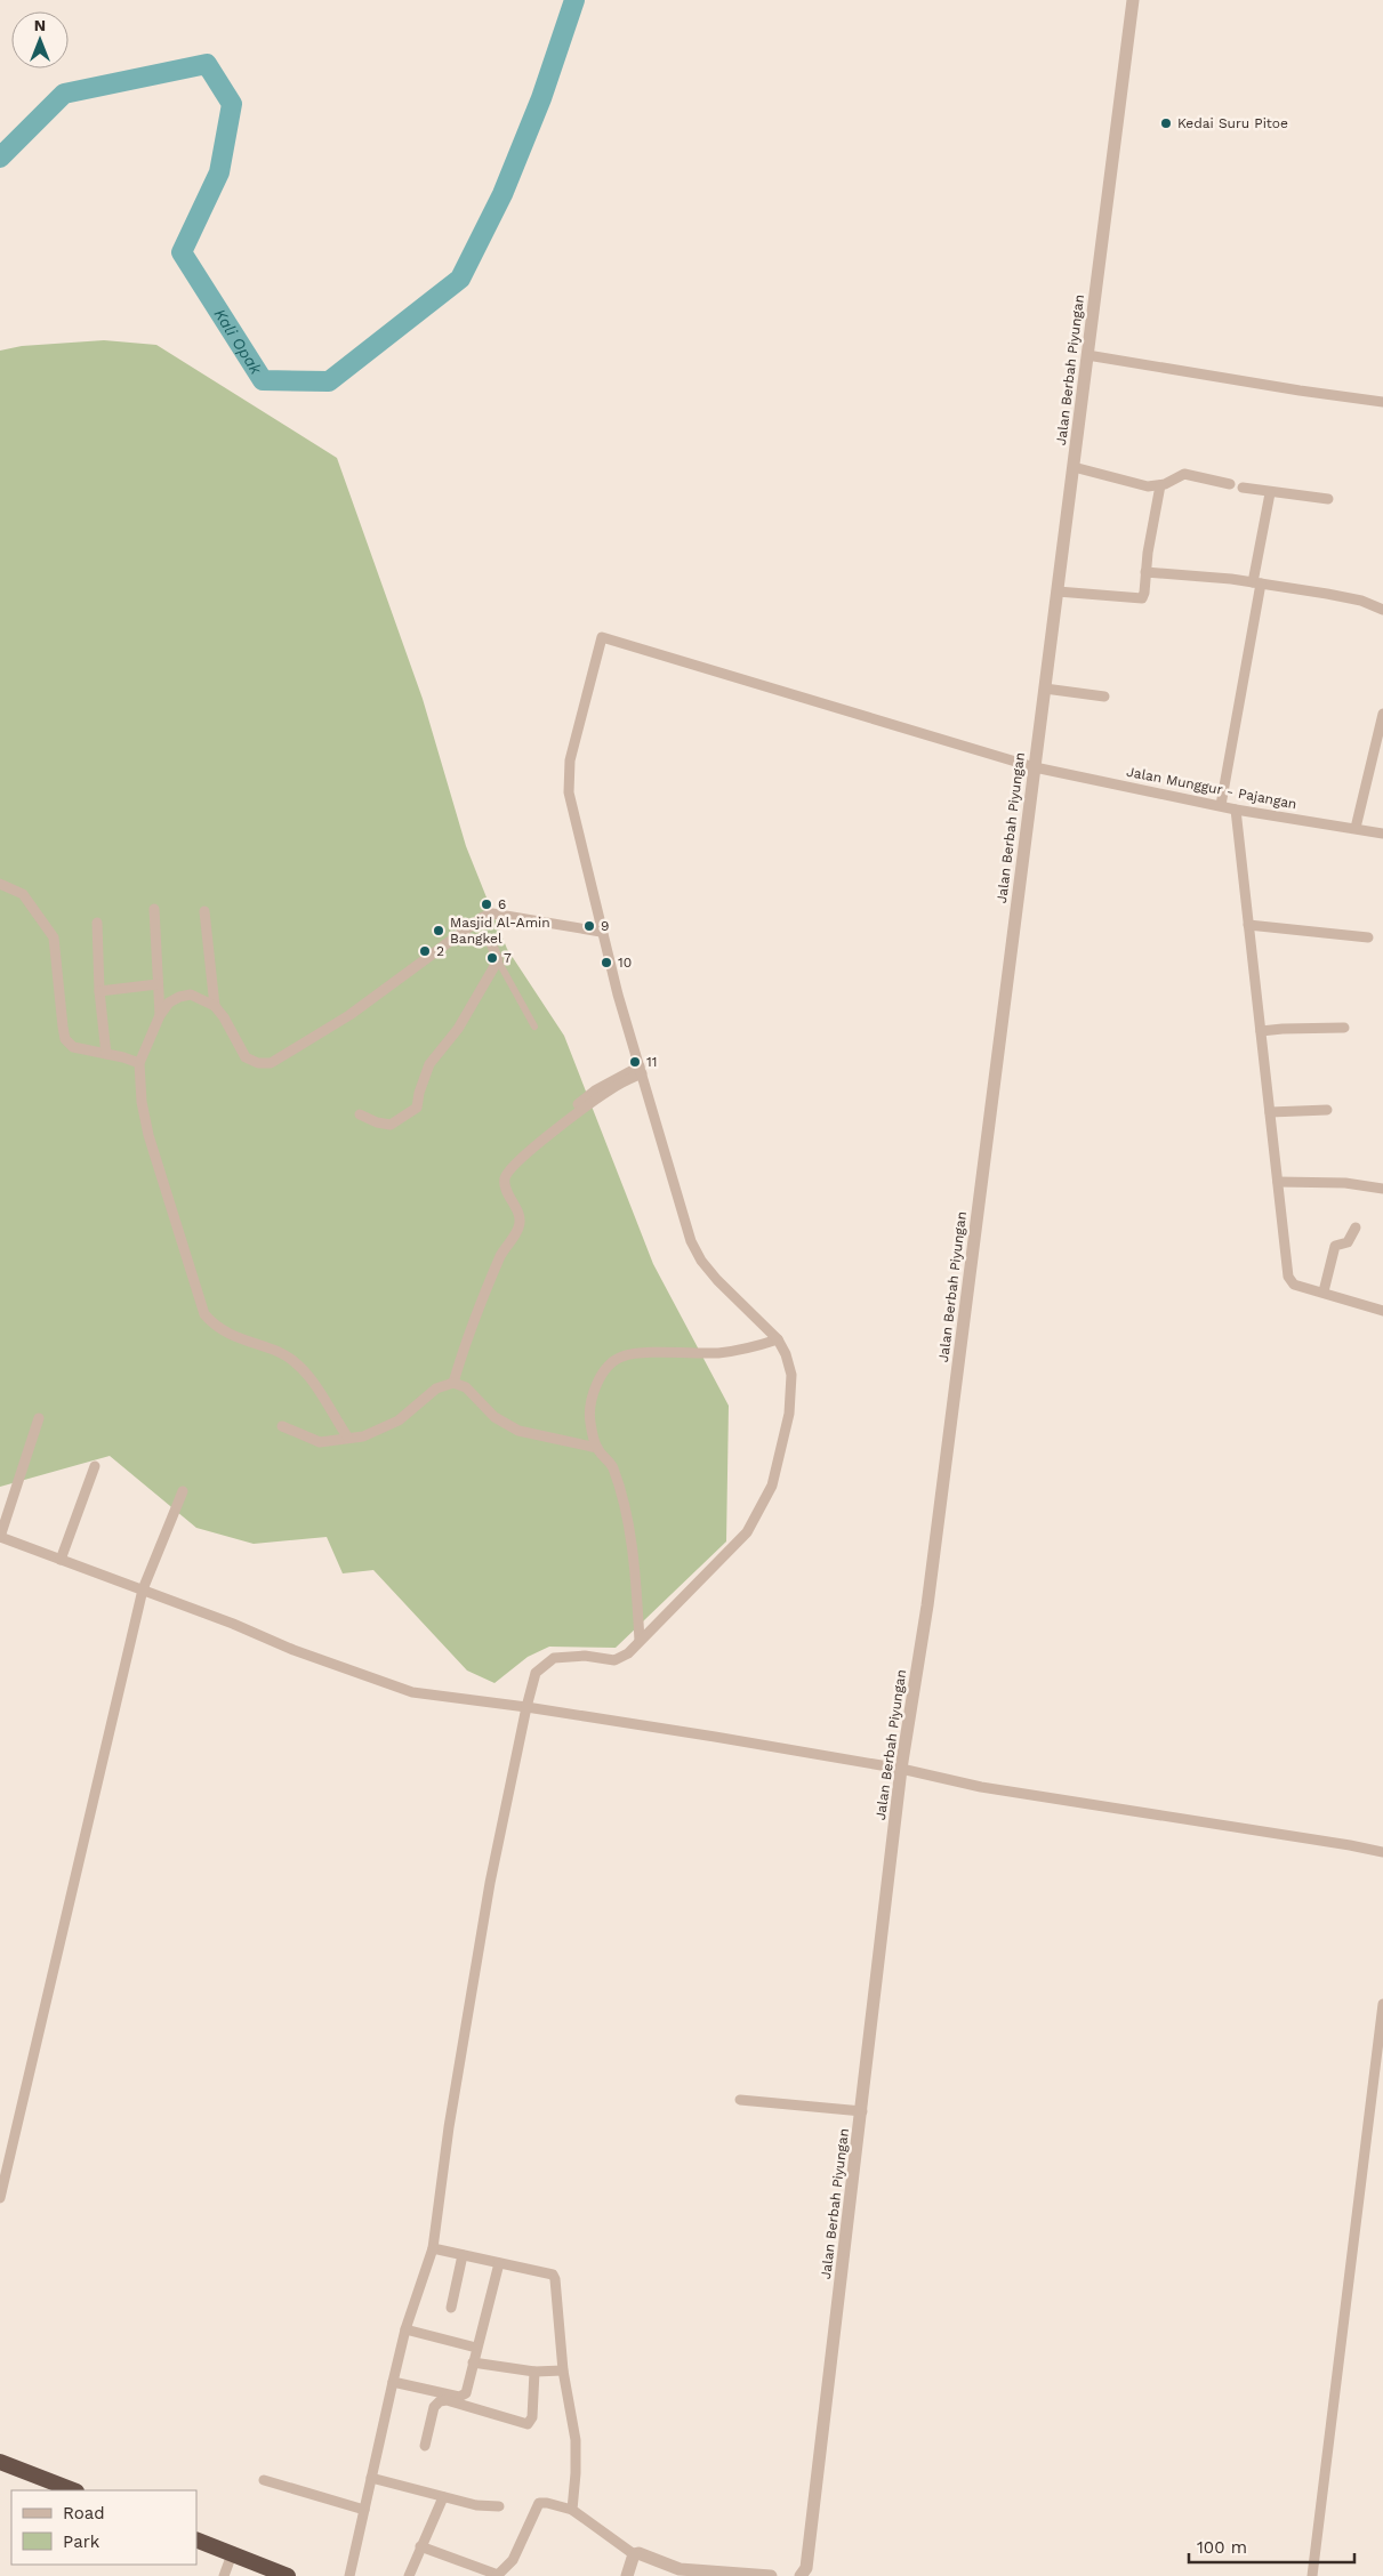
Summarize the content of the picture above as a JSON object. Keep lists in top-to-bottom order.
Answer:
{
  "streets": {
    "street": ["Jalan Berbah Piyungan", "Jalan Munggur - Pajangan"]
  },
  "crossings": [
    ["Jalan Berbah Piyungan", "Jalan Munggur - Pajangan"]
  ],
  "water": ["Kali Opak"],
  "places": [
    "Kedai Suru Pitoe",
    "6",
    "9",
    "Masjid Al-Amin Bangkel",
    "2",
    "7",
    "10",
    "11"
  ],
  "legend": ["Road", "Park"],
  "scale_bar": "100 m",
  "north": "top"
}
